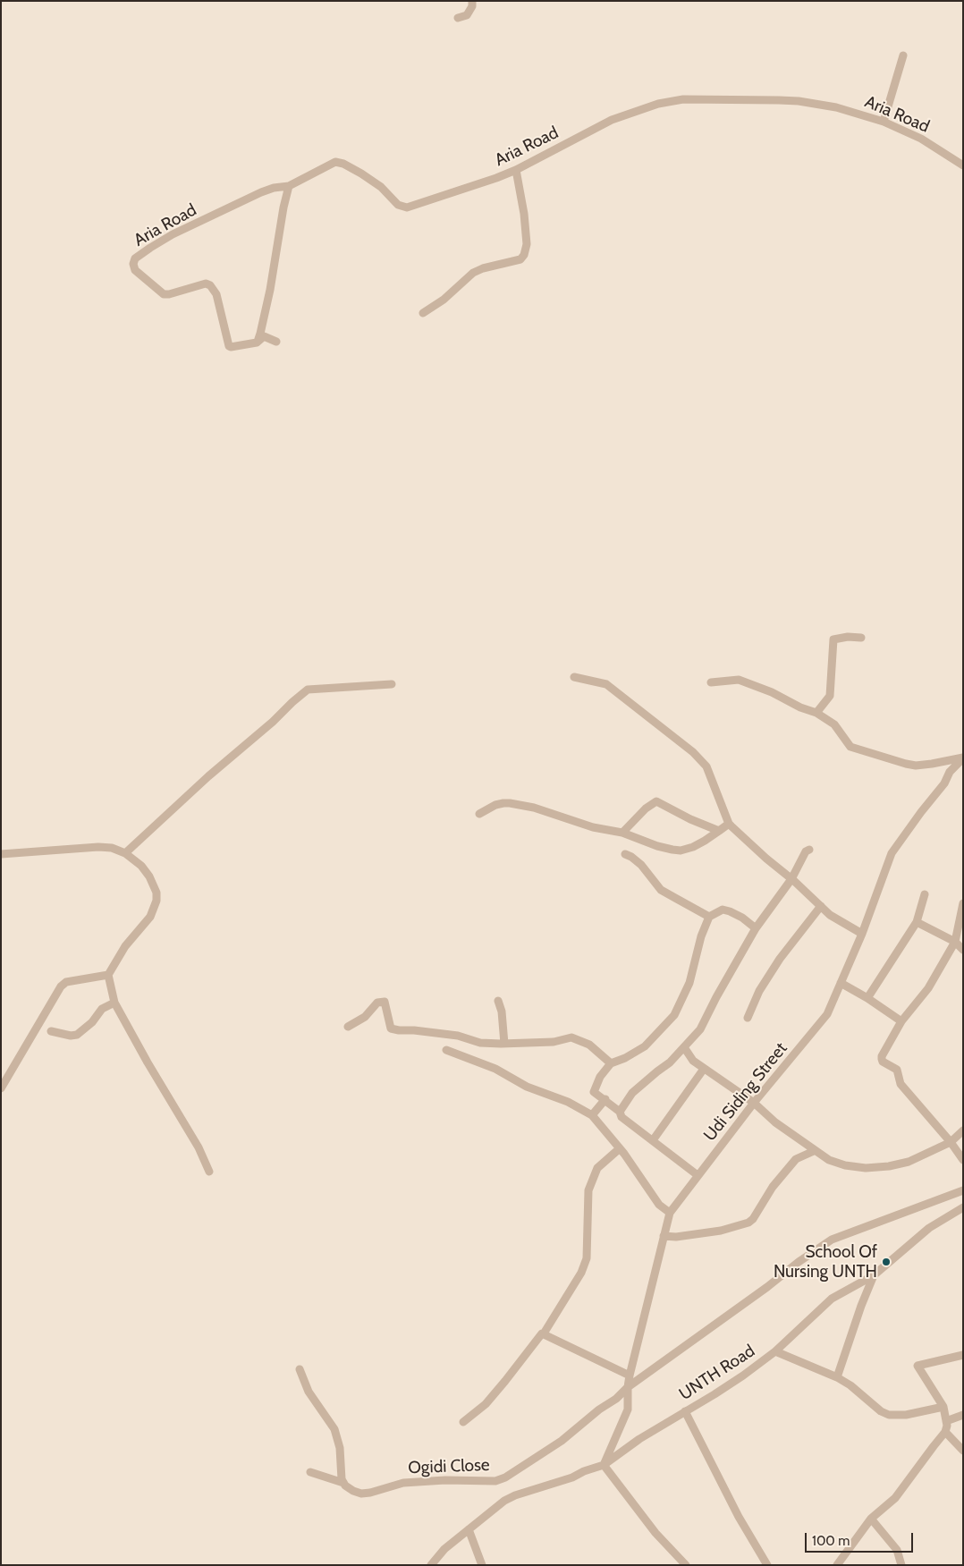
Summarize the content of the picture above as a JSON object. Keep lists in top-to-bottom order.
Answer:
{
  "streets": {
    "street": [
      "Aria Road",
      "Udi Siding Street",
      "UNTH Road",
      "Ogidi Close"
    ]
  },
  "crossings": [
    ["Udi Siding Street", "UNTH Road"],
    ["Udi Siding Street", "Ogidi Close"]
  ],
  "places": ["School Of Nursing UNTH"],
  "scale_bar": "100 m"
}
